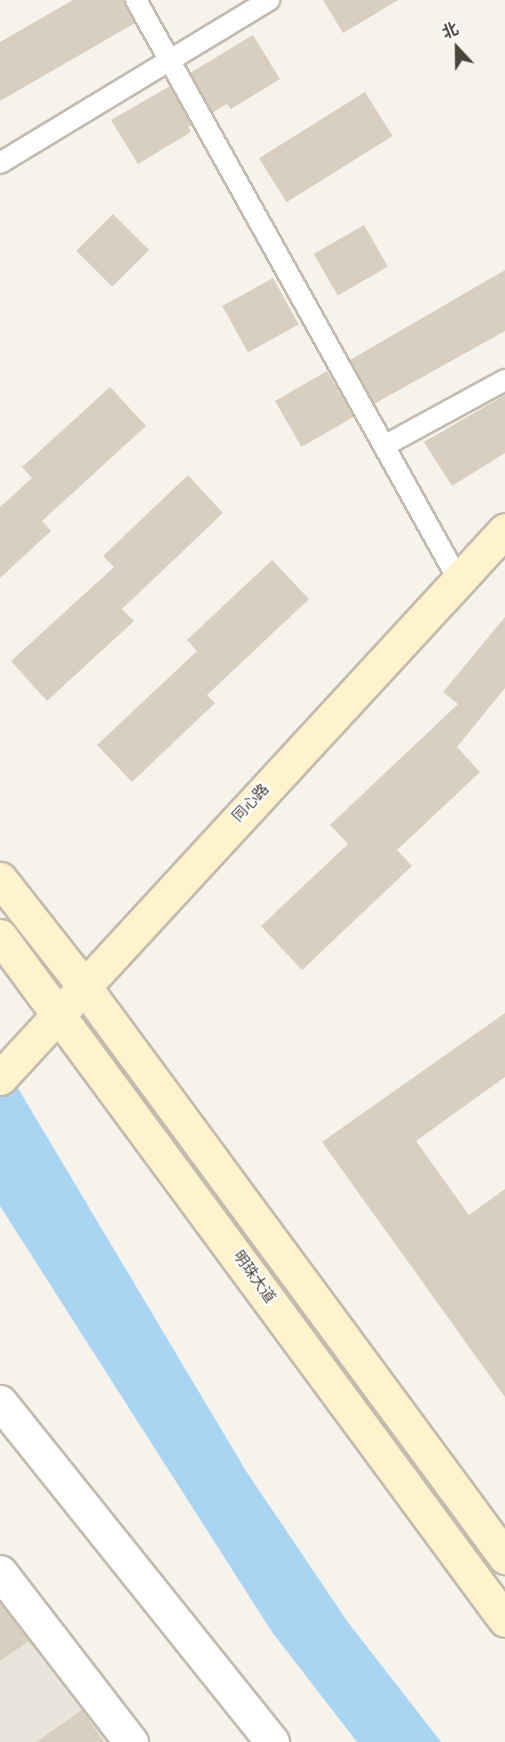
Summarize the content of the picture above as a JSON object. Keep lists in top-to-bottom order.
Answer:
{
  "streets": {
    "main road": ["同心路", "明珠大道"]
  },
  "crossings": [
    ["同心路", "明珠大道"]
  ],
  "north": "top"
}
